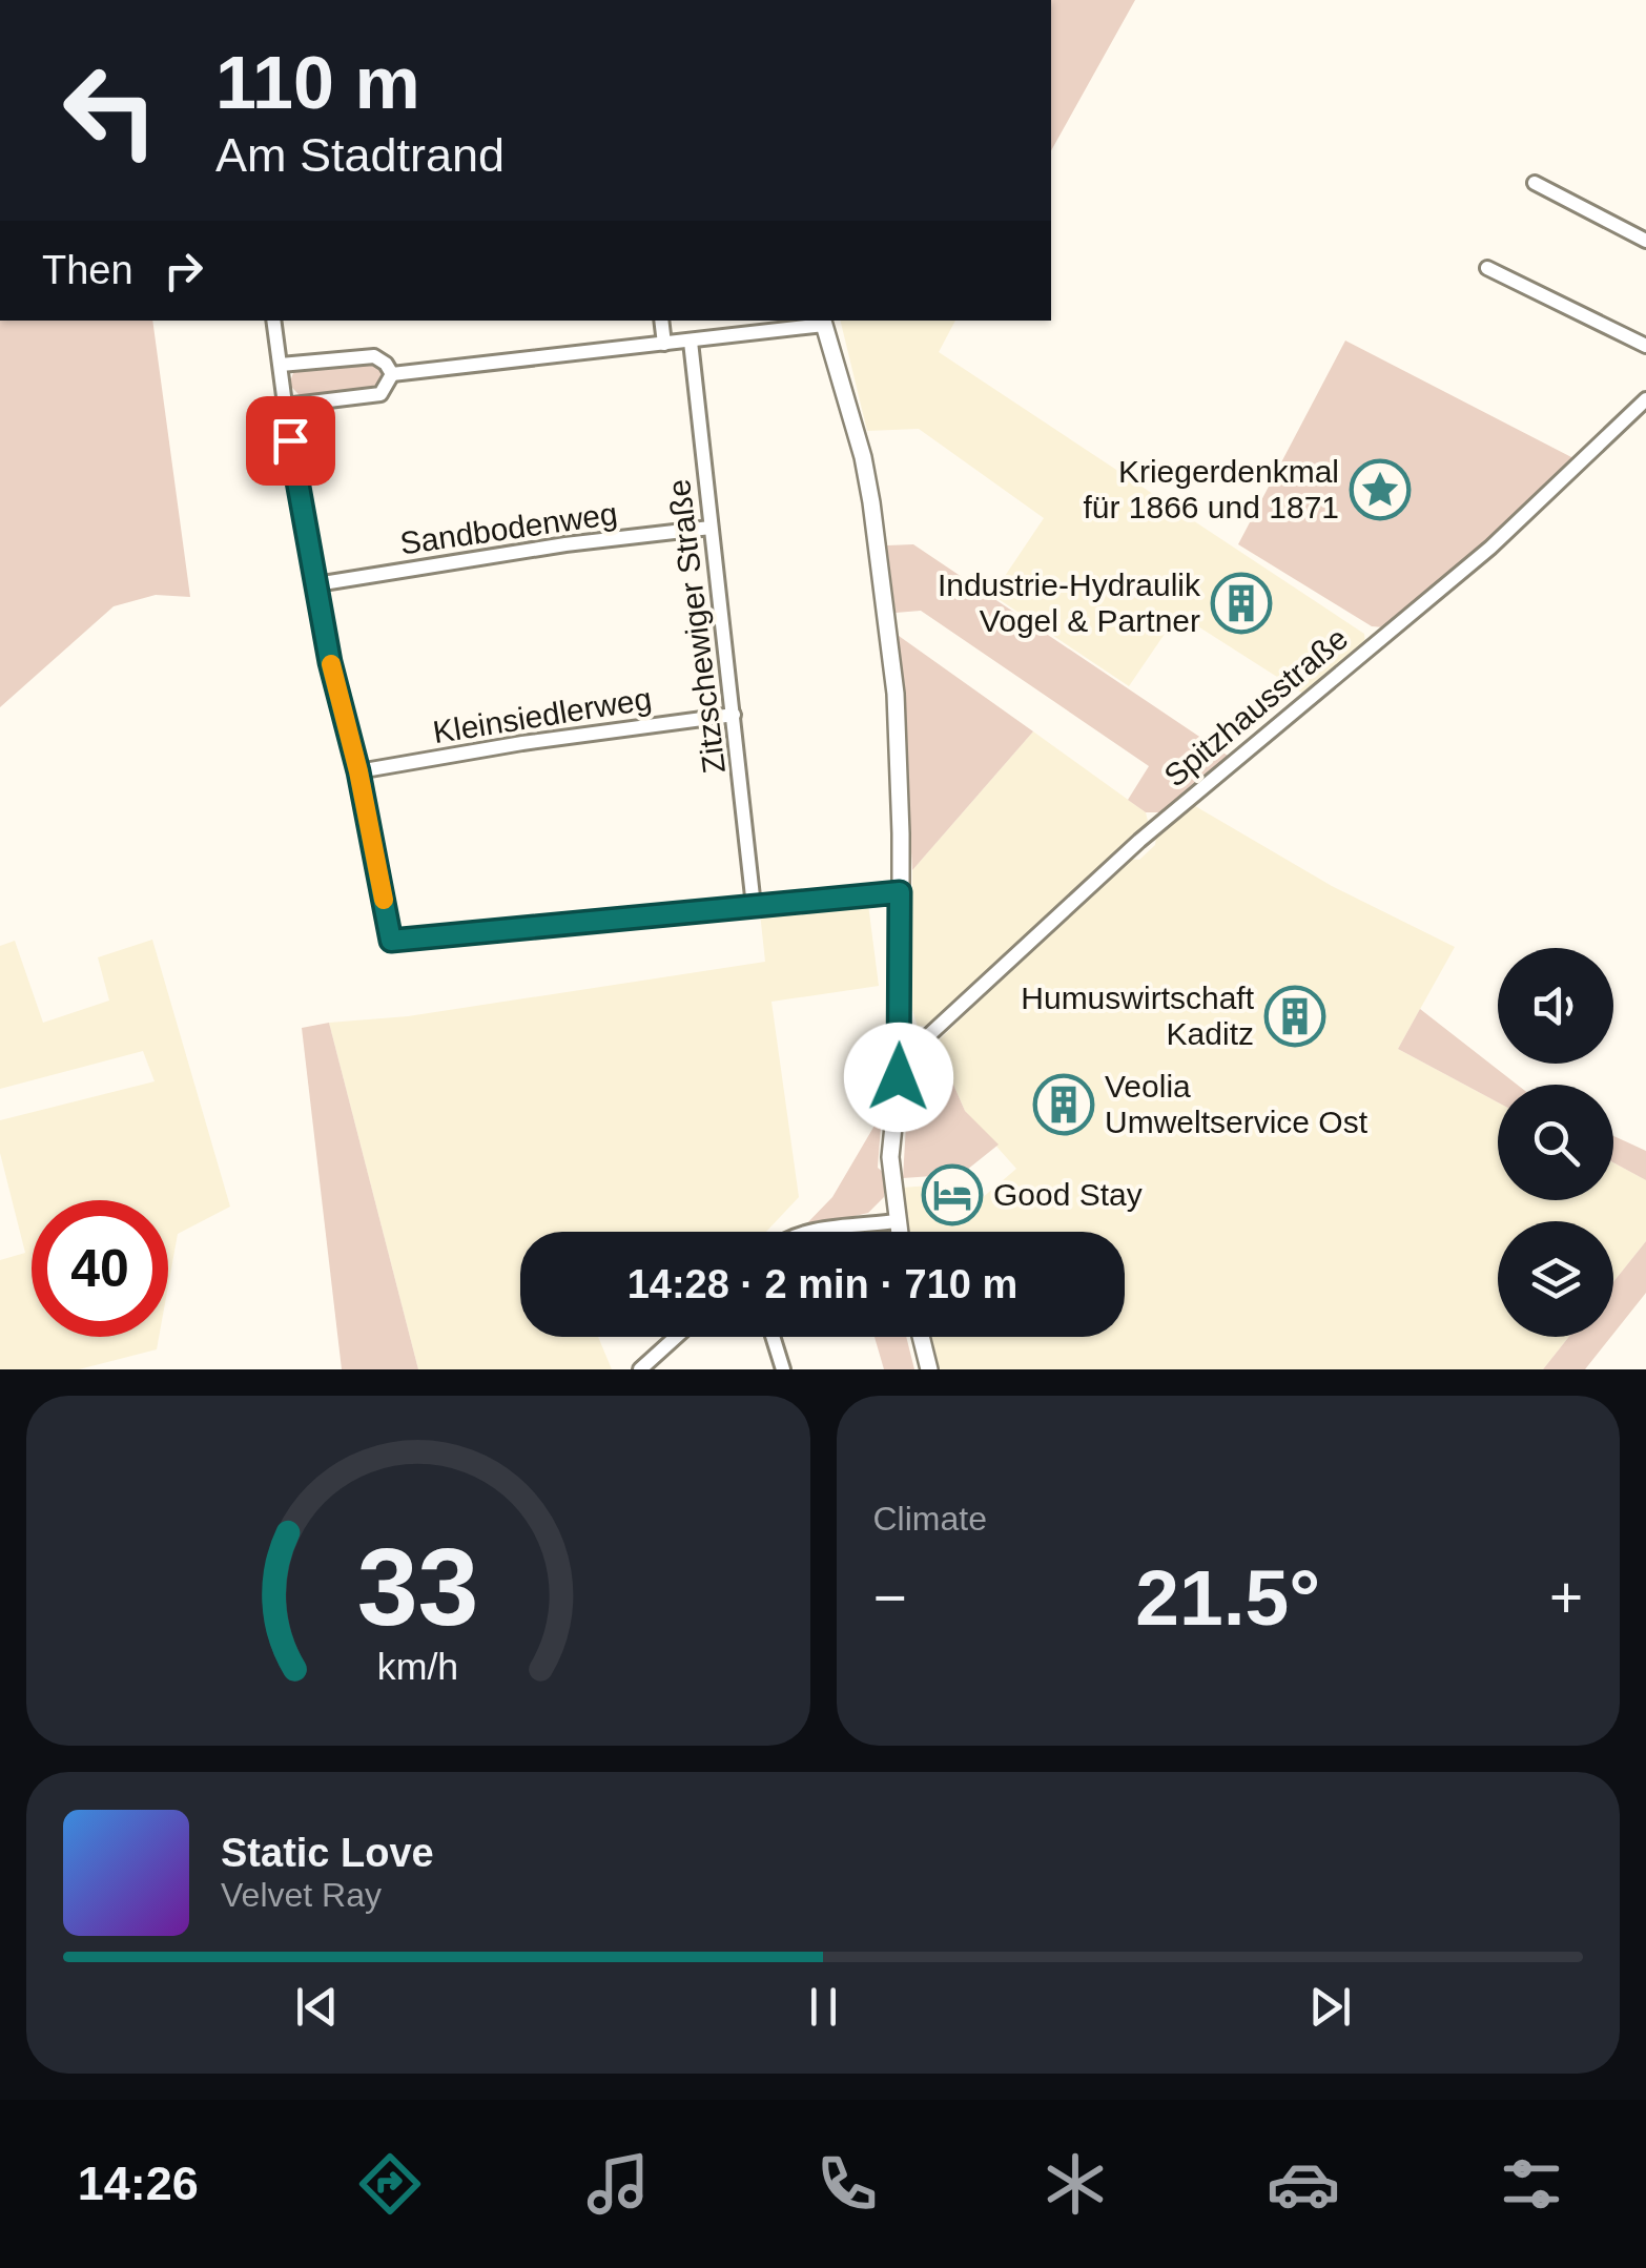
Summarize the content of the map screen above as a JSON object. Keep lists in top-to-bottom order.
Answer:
{
  "streets": {
    "street": [
      "Sandbodenweg",
      "Zitzschewiger Straße",
      "Spitzhausstraße",
      "Kleinsiedlerweg"
    ]
  },
  "crossings": [
    ["Sandbodenweg", "Zitzschewiger Straße"],
    ["Zitzschewiger Straße", "Kleinsiedlerweg"]
  ],
  "places": {
    "place": ["Kriegerdenkmal für 1866 und 1871"],
    "building": ["Industrie-Hydraulik Vogel & Partner", "Humuswirtschaft Kaditz", "Veolia Umweltservice Ost"],
    "hotel": ["Good Stay"]
  },
  "page": {
    "turn": ["110 m", "Am Stadtrand"],
    "then": "Then",
    "limit": "40",
    "trip": "14:28 · 2 min · 710 m",
    "tile": "Climate",
    "heat": ["−", "21.5°", "+"],
    "song": ["Static Love", "Velvet Ray"],
    "tabs": "14:26",
    "gauge": ["33", "km/h"]
  }
}
